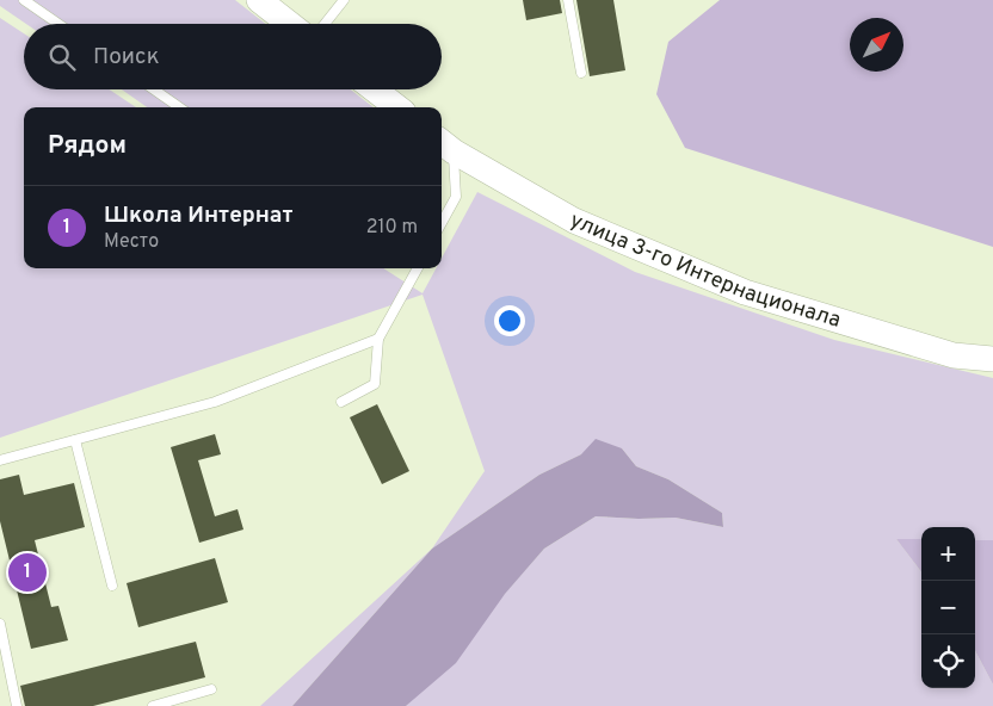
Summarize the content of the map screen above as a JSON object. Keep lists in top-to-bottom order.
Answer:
{
  "streets": {
    "main road": ["улица 3-го Интернационала"]
  },
  "north": "top right",
  "page": {
    "search": "Поиск",
    "heading": "Рядом",
    "list": [
      {
        "mark": "1",
        "name": "Школа Интернат",
        "note": "Место",
        "value": "210 m"
      }
    ],
    "map_buttons": ["+", "−"],
    "pins": "1"
  }
}
